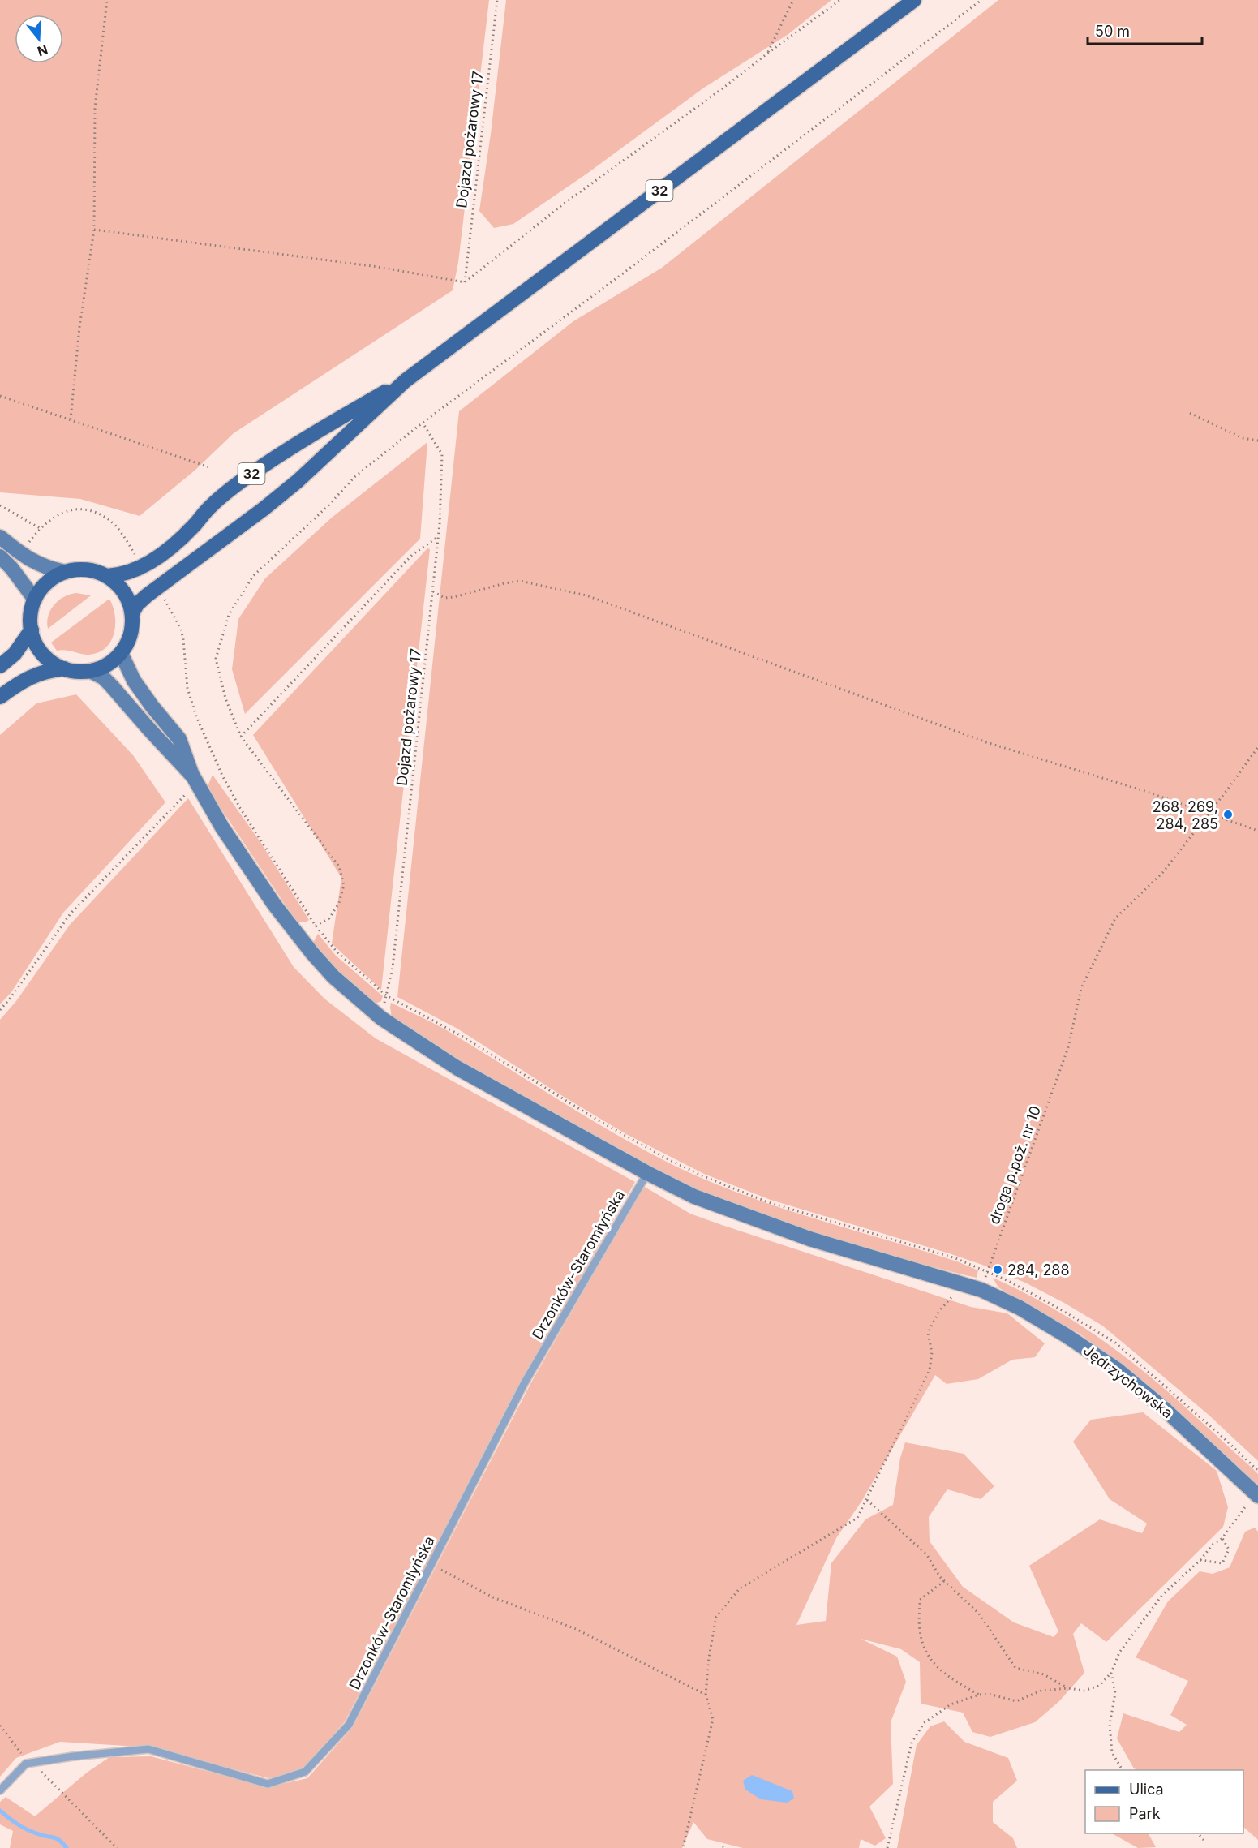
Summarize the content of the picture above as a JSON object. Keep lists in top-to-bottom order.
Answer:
{
  "streets": {
    "main road": ["32", "Jędrzychowska"],
    "lane": ["Drzonków-Staromłyńska"],
    "path": ["Dojazd pożarowy 17", "droga p.poż. nr 10"]
  },
  "crossings": [
    ["Dojazd pożarowy 17", "Jędrzychowska"],
    ["droga p.poż. nr 10", "Jędrzychowska"],
    ["Drzonków-Staromłyńska", "Jędrzychowska"]
  ],
  "places": ["268, 269, 284, 285", "284, 288"],
  "legend": ["Ulica", "Park"],
  "scale_bar": "50 m",
  "north": "bottom"
}
